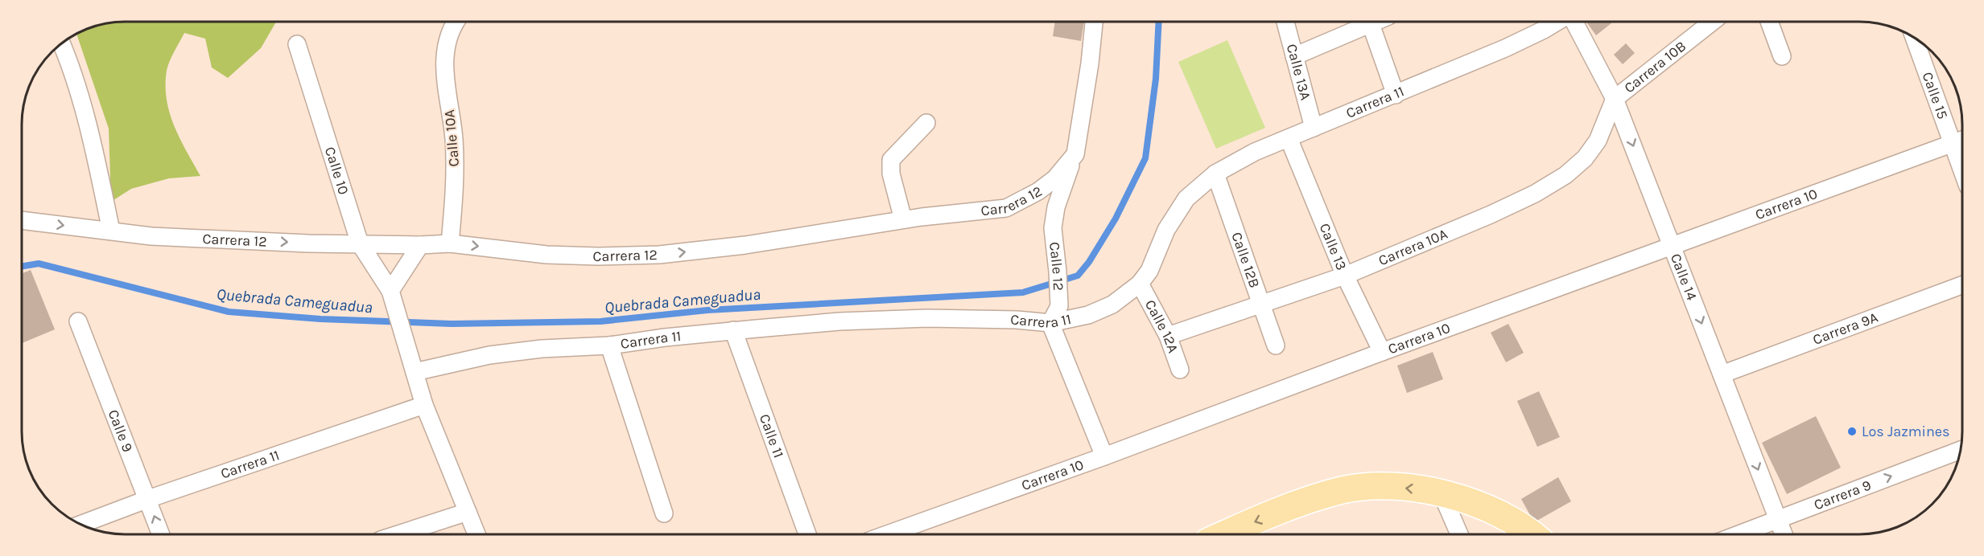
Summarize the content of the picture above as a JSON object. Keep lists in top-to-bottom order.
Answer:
{
  "streets": {
    "street": [
      "Carrera 10B",
      "Calle 13A",
      "Calle 15",
      "Carrera 11",
      "Calle 10A",
      "Calle 10",
      "Carrera 12",
      "Carrera 10",
      "Calle 13",
      "Carrera 10A",
      "Calle 12B",
      "Calle 12",
      "Calle 14",
      "Calle 12A",
      "Carrera 9A",
      "Calle 9",
      "Calle 11",
      "Carrera 9"
    ]
  },
  "crossings": [
    ["Carrera 10B", "Carrera 10A"],
    ["Carrera 10B", "Calle 14"],
    ["Calle 13A", "Carrera 11"],
    ["Calle 15", "Carrera 10"],
    ["Carrera 11", "Calle 10"],
    ["Carrera 11", "Calle 13"],
    ["Carrera 11", "Calle 12B"],
    ["Carrera 11", "Calle 12"],
    ["Carrera 11", "Calle 12A"],
    ["Carrera 11", "Calle 9"],
    ["Carrera 11", "Calle 11"],
    ["Calle 10A", "Carrera 12"],
    ["Calle 10", "Carrera 12"],
    ["Carrera 12", "Calle 12"],
    ["Carrera 10", "Calle 13"],
    ["Carrera 10", "Calle 14"],
    ["Calle 13", "Carrera 10A"],
    ["Carrera 10A", "Calle 12B"],
    ["Carrera 10A", "Calle 14"],
    ["Carrera 10A", "Calle 12A"],
    ["Calle 14", "Carrera 9A"],
    ["Calle 14", "Carrera 9"]
  ],
  "one_way": ["Carrera 12", "Calle 14", "Carrera 9"],
  "water": ["Quebrada Cameguadua"],
  "places": ["Los Jazmines"]
}
